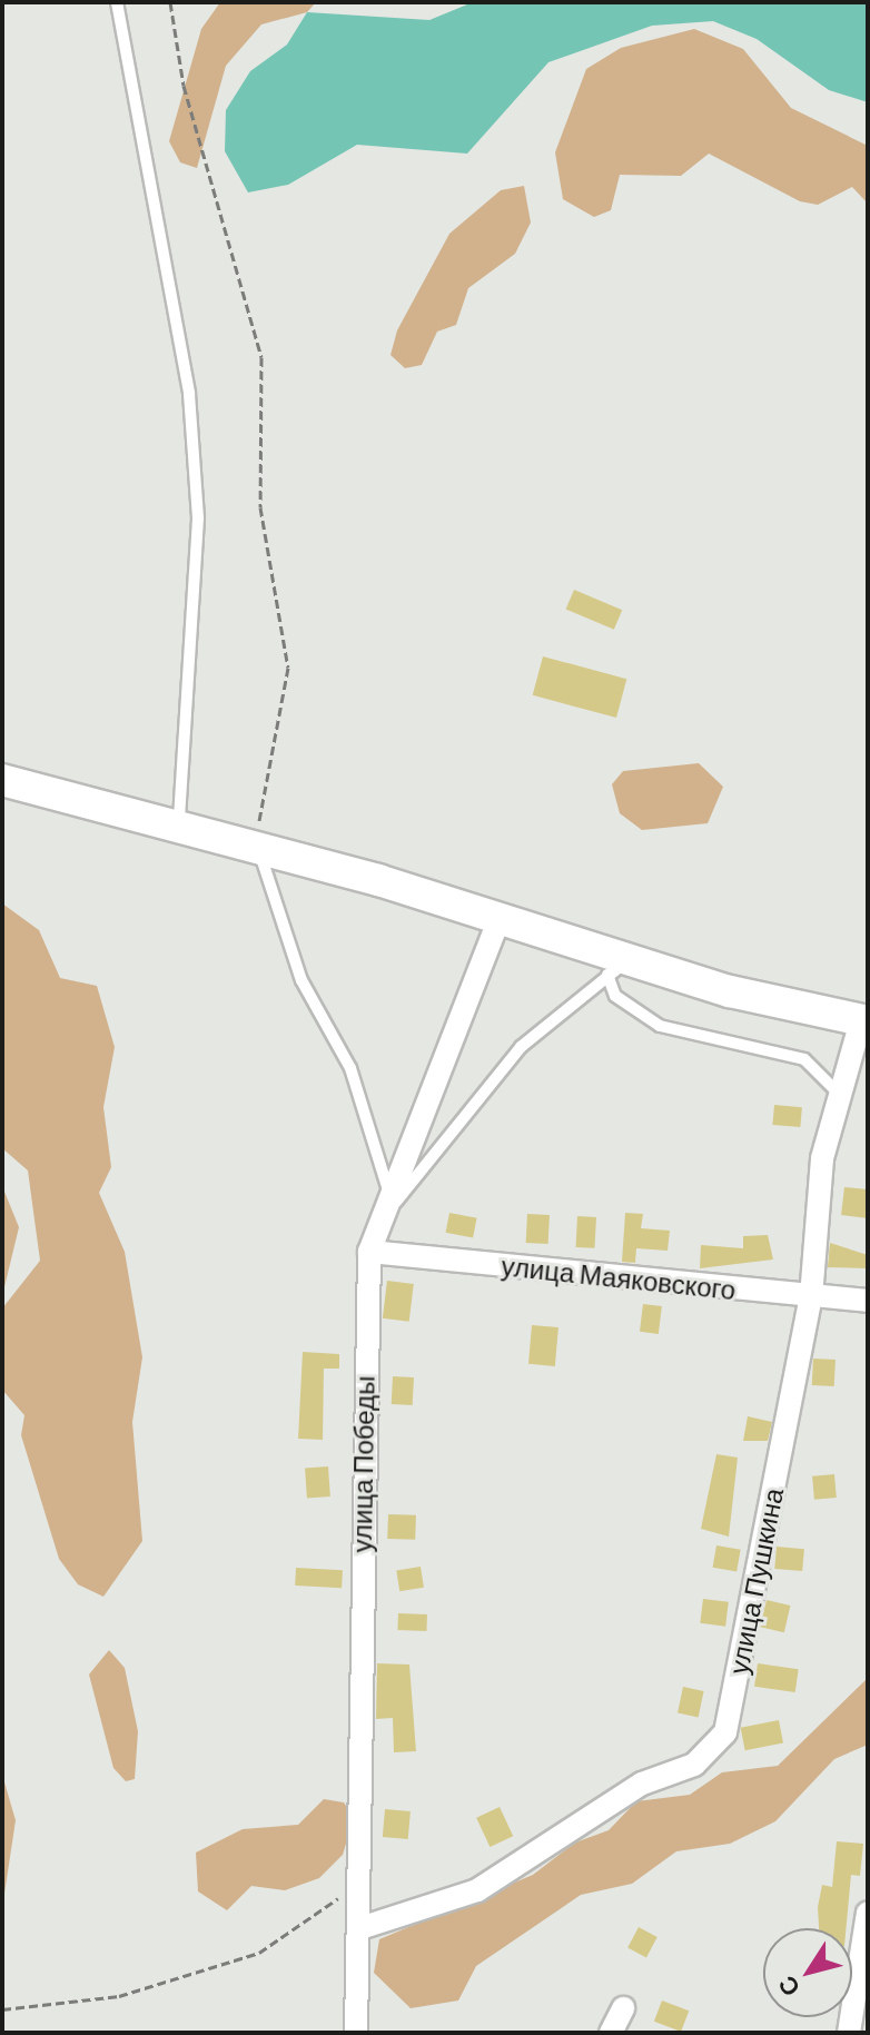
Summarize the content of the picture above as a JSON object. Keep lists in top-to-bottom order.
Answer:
{
  "streets": {
    "street": ["улица Маяковского", "улица Победы", "улица Пушкина"]
  },
  "crossings": [
    ["улица Маяковского", "улица Победы"],
    ["улица Маяковского", "улица Пушкина"],
    ["улица Победы", "улица Пушкина"]
  ],
  "north": "bottom left"
}
